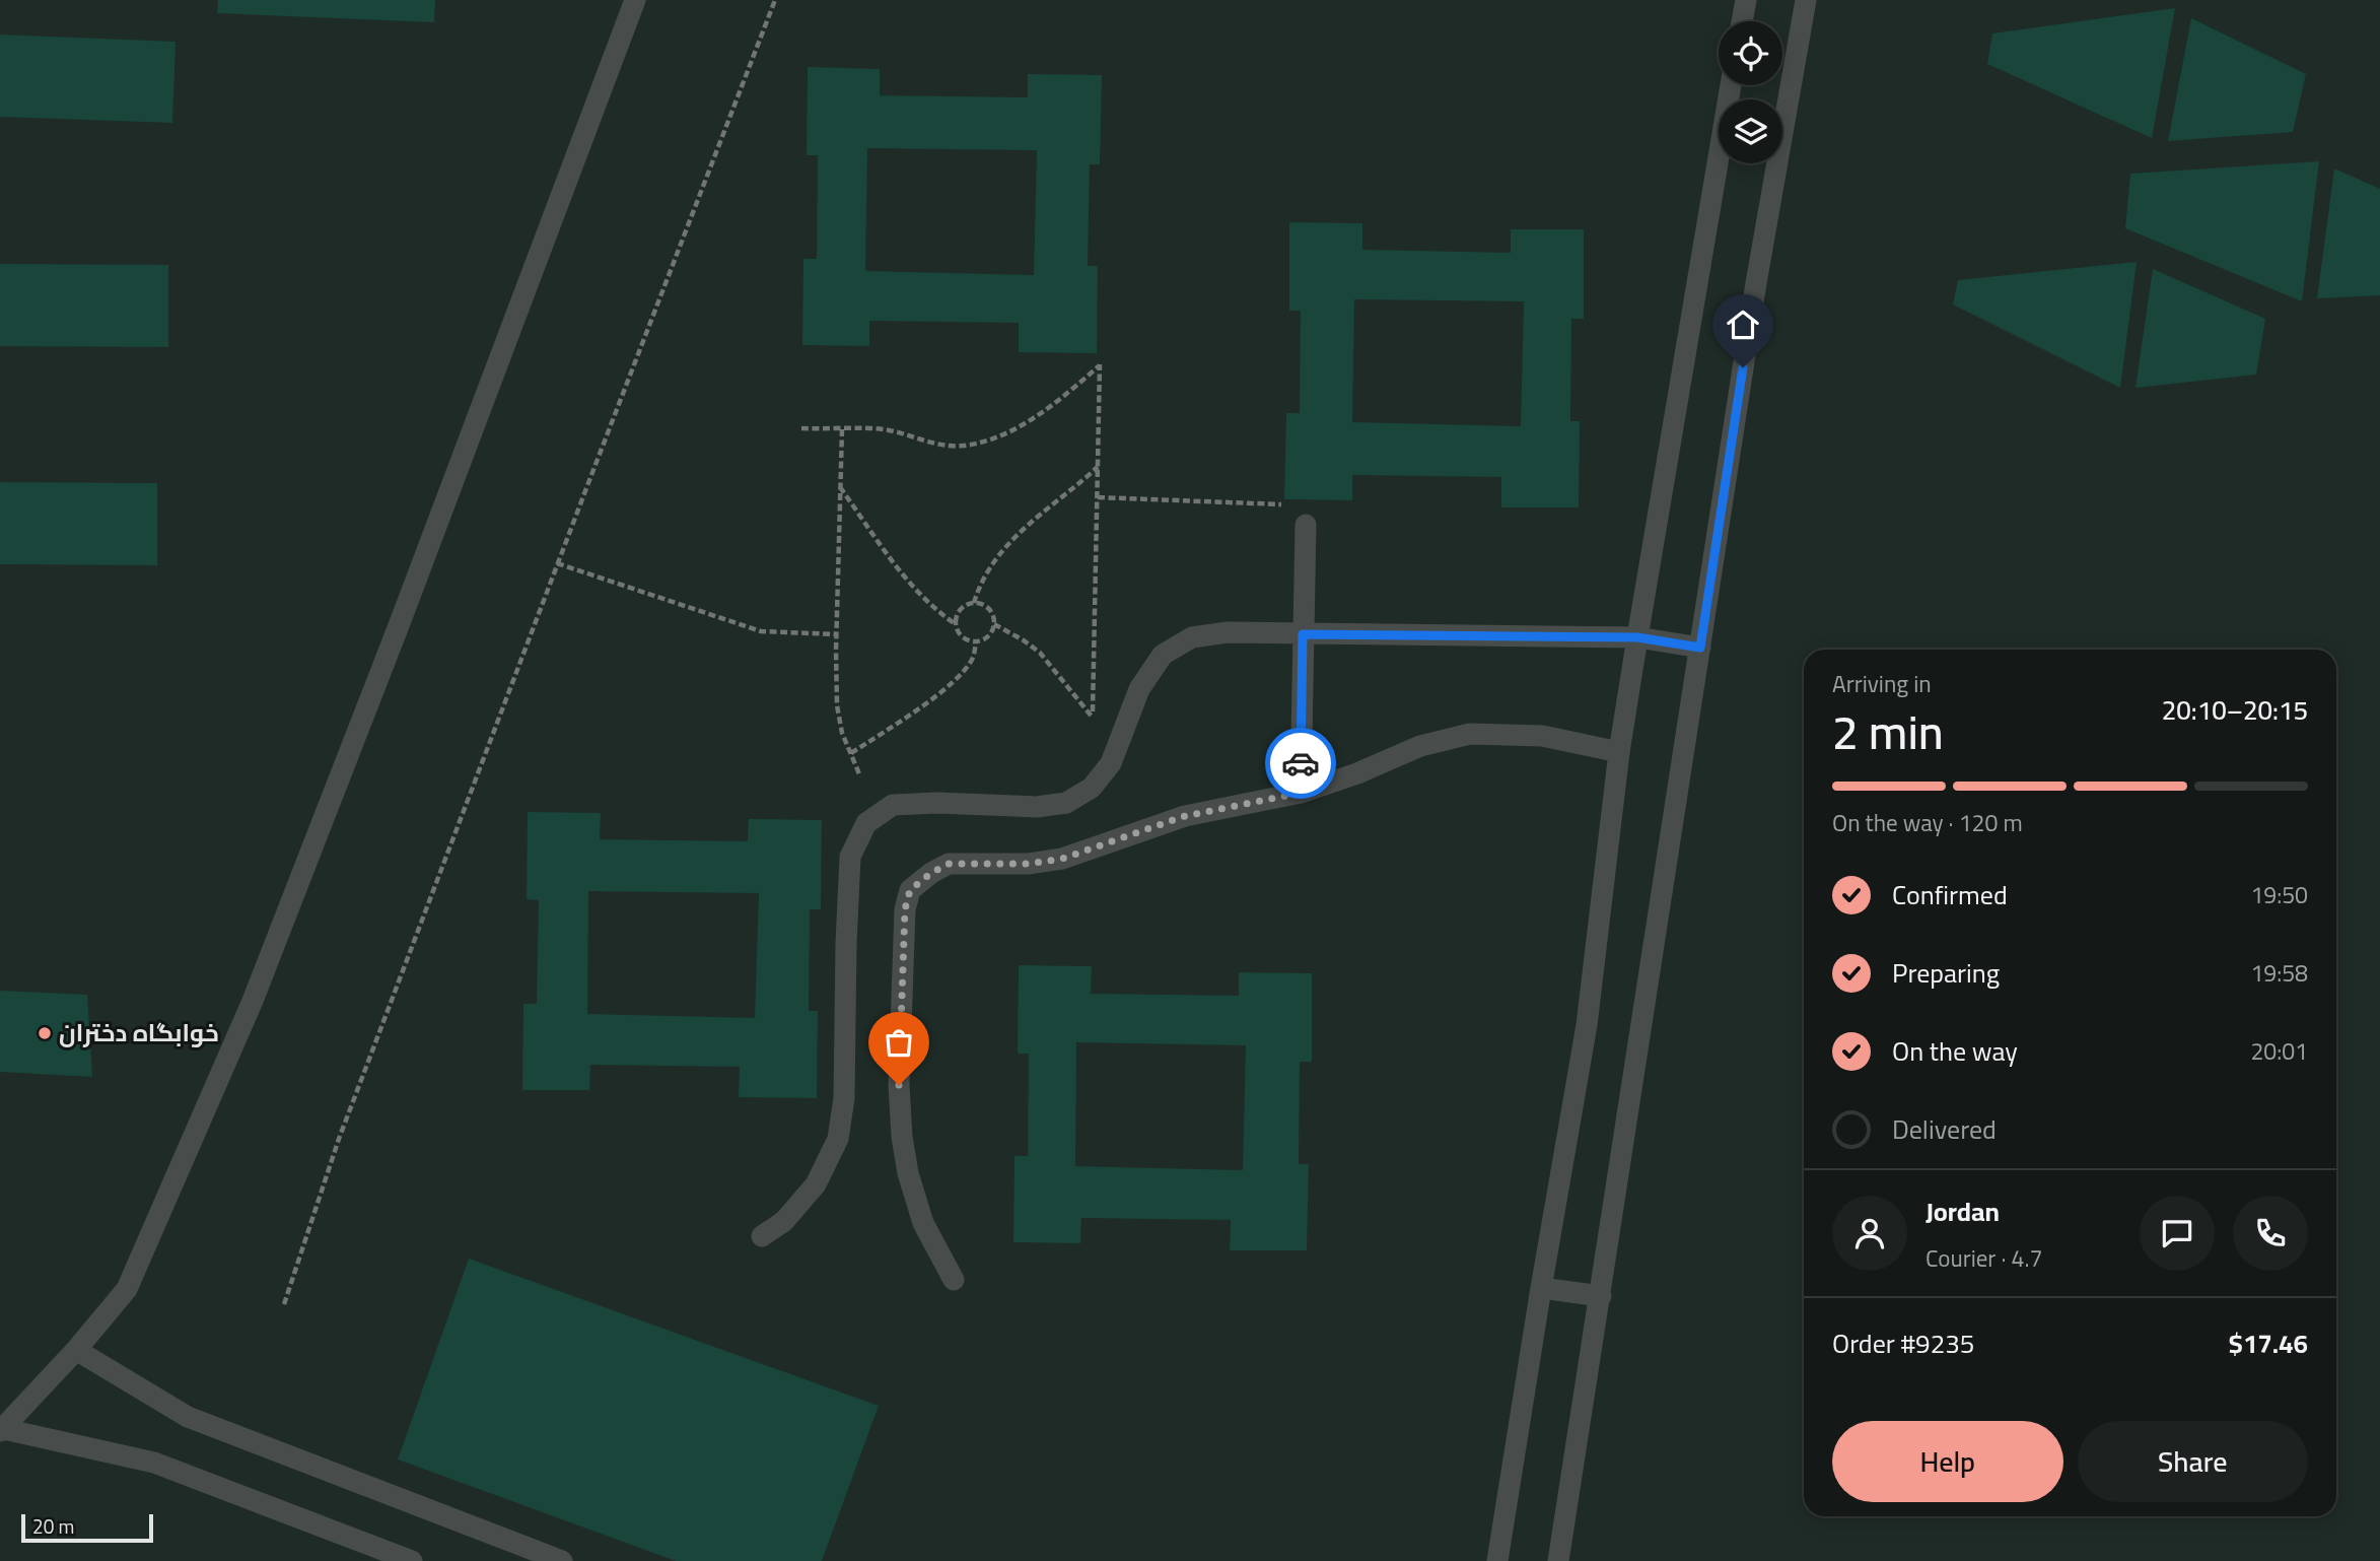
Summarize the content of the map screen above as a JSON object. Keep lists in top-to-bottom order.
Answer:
{
  "places": ["خوابگاه دختران"],
  "scale_bar": "20 m",
  "page": {
    "heading": ["2 min", "Arriving in", "20:10–20:15"],
    "panel": [
      "Jordan",
      "Courier · 4.7",
      "Order #9235",
      "$17.46"
    ],
    "bar": "On the way · 120 m",
    "list": [
      ["Confirmed", "19:50"],
      ["Preparing", "19:58"],
      ["On the way", "20:01"],
      "Delivered"
    ],
    "buttons": ["Help", "Share"],
    "scale": "20 m"
  }
}
